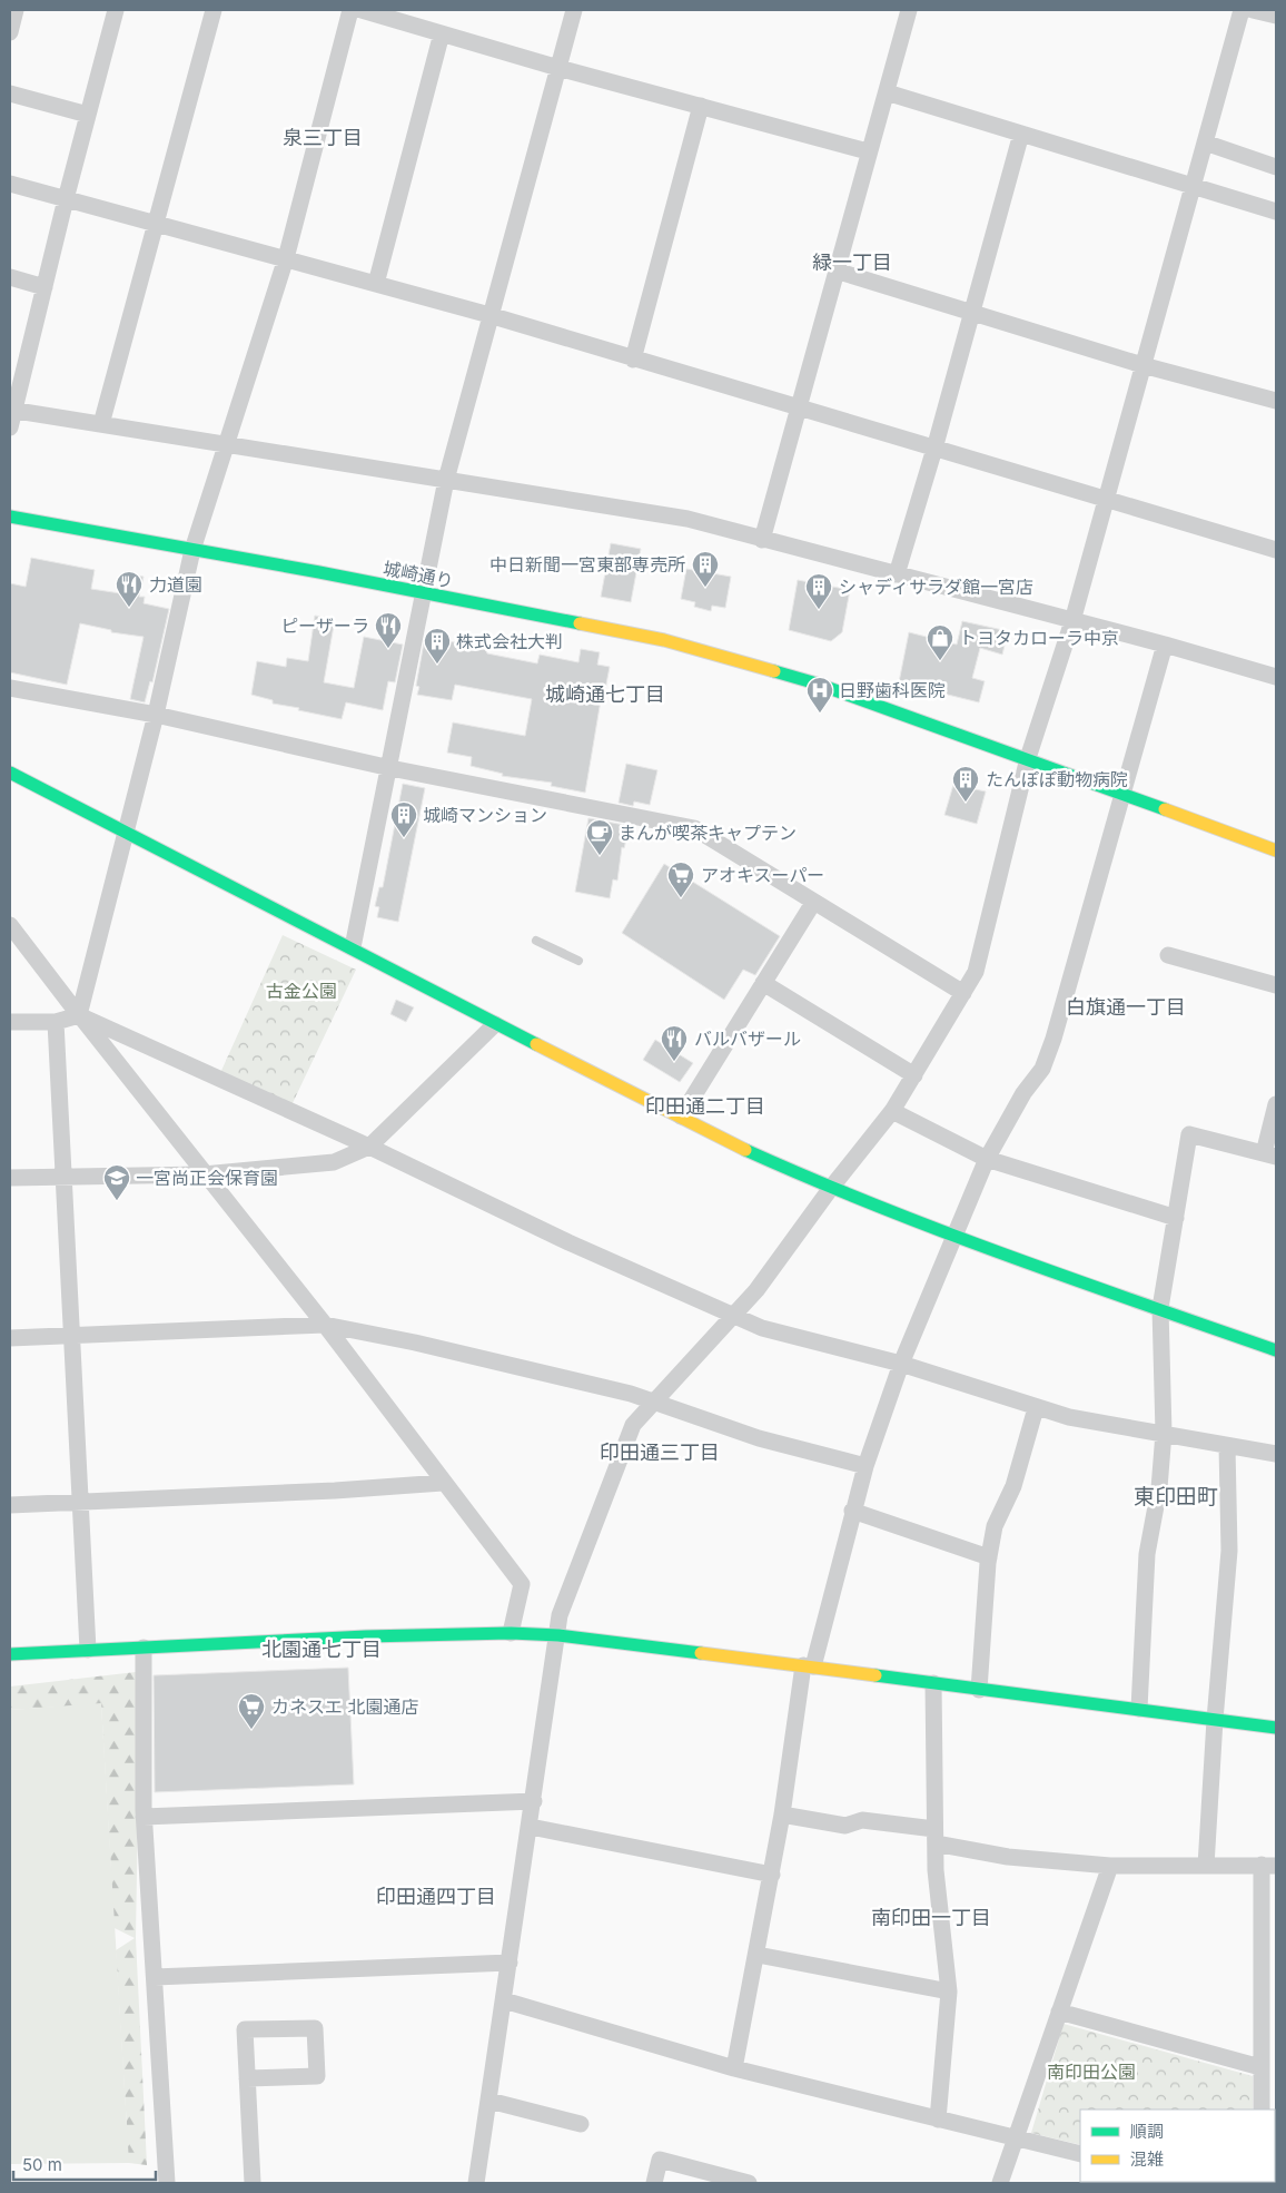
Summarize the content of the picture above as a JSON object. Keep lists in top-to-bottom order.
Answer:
{
  "streets": {
    "street": ["城崎通り"]
  },
  "districts": [
    "泉三丁目",
    "緑一丁目",
    "城崎通七丁目",
    "白旗通一丁目",
    "印田通二丁目",
    "印田通三丁目",
    "東印田町",
    "北園通七丁目",
    "印田通四丁目",
    "南印田一丁目"
  ],
  "parks": ["古金公園", "南印田公園"],
  "places": {
    "building": [
      "中日新聞一宮東部専売所",
      "シャディサラダ館一宮店",
      "株式会社大判",
      "たんぽぽ動物病院",
      "城崎マンション"
    ],
    "restaurant": ["力道園", "ピーザーラ", "バルバザール"],
    "shop": ["トヨタカローラ中京"],
    "hospital": ["日野歯科医院"],
    "cafe": ["まんが喫茶キャプテン"],
    "supermarket": ["アオキスーパー", "カネスエ 北園通店"],
    "school or university": ["一宮尚正会保育園"]
  },
  "legend": ["順調", "混雑"],
  "scale_bar": "50 m"
}
